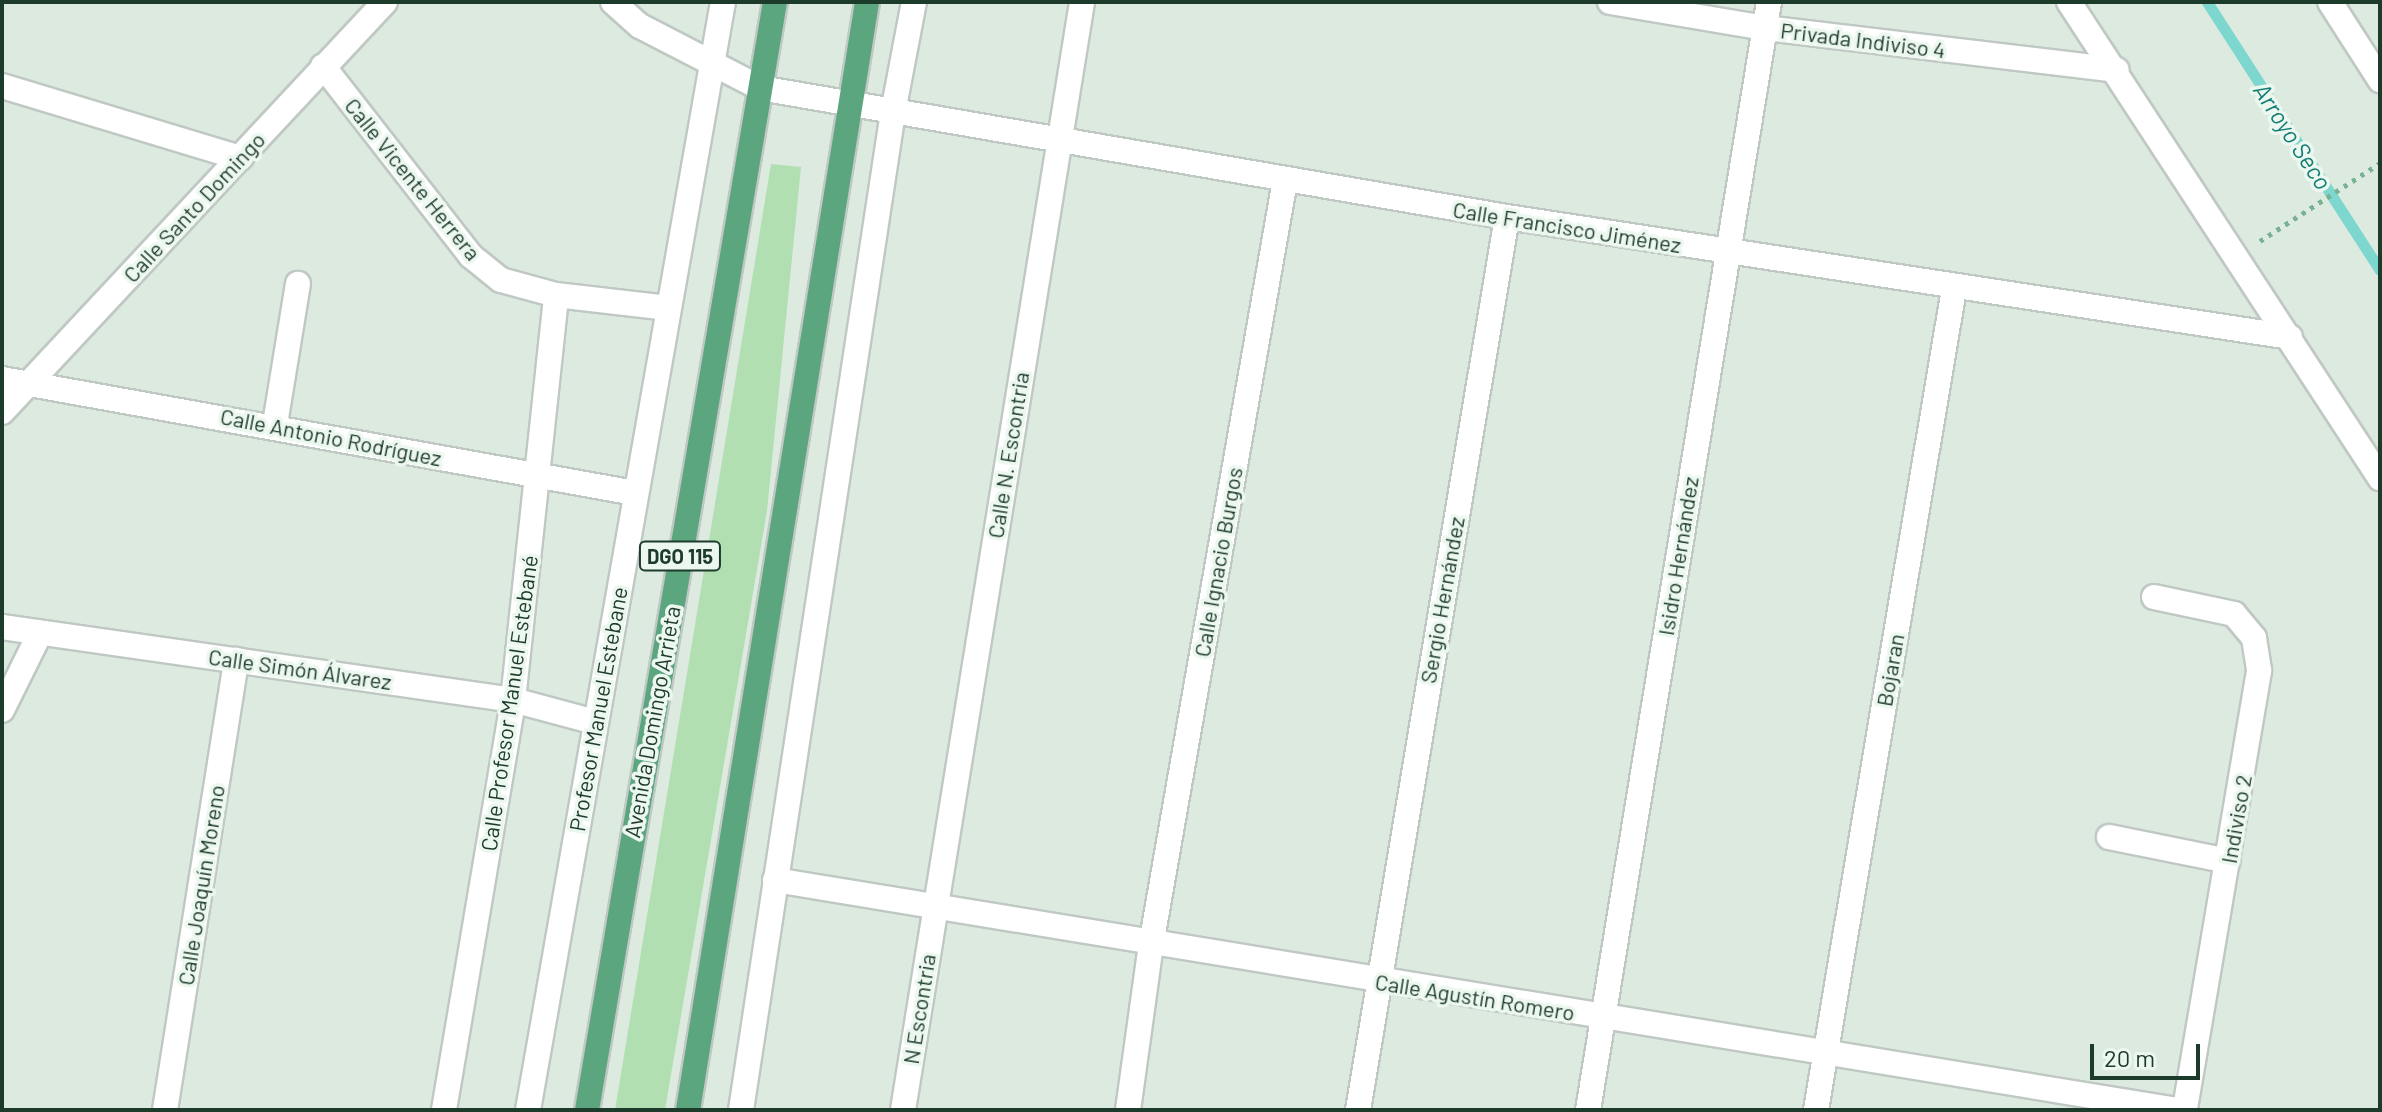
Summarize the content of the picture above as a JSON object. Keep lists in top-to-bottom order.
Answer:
{
  "streets": {
    "main road": ["DGO 115", "Avenida Domingo Arrieta"],
    "street": [
      "Privada Indiviso 4",
      "Calle Vicente Herrera",
      "Calle Santo Domingo",
      "Calle Francisco Jiménez",
      "Calle Antonio Rodríguez",
      "Calle N. Escontria",
      "Isidro Hernández",
      "Calle Ignacio Burgos",
      "Sergio Hernández",
      "Calle Simón Álvarez",
      "Bojaran",
      "Calle Profesor Manuel Estebané",
      "Profesor Manuel Estebane",
      "Indiviso 2",
      "Calle Joaquín Moreno",
      "Calle Agustín Romero",
      "N Escontria"
    ]
  },
  "crossings": [
    ["Privada Indiviso 4", "Isidro Hernández"],
    ["Calle Vicente Herrera", "Calle Santo Domingo"],
    ["Calle Vicente Herrera", "Calle Profesor Manuel Estebané"],
    ["Calle Santo Domingo", "Calle Antonio Rodríguez"],
    ["Calle Francisco Jiménez", "Calle N. Escontria"],
    ["Calle Francisco Jiménez", "Isidro Hernández"],
    ["Calle Francisco Jiménez", "Calle Ignacio Burgos"],
    ["Calle Francisco Jiménez", "Sergio Hernández"],
    ["Calle Francisco Jiménez", "Bojaran"],
    ["Calle Francisco Jiménez", "Profesor Manuel Estebane"],
    ["Calle Francisco Jiménez", "Avenida Domingo Arrieta"],
    ["Calle Antonio Rodríguez", "Calle Profesor Manuel Estebané"],
    ["Calle Antonio Rodríguez", "Profesor Manuel Estebane"],
    ["Calle N. Escontria", "Calle Agustín Romero"],
    ["Calle N. Escontria", "N Escontria"],
    ["Isidro Hernández", "Calle Agustín Romero"],
    ["Calle Ignacio Burgos", "Calle Agustín Romero"],
    ["Sergio Hernández", "Calle Agustín Romero"],
    ["Calle Simón Álvarez", "Calle Profesor Manuel Estebané"],
    ["Calle Simón Álvarez", "Profesor Manuel Estebane"],
    ["Calle Simón Álvarez", "Calle Joaquín Moreno"],
    ["Bojaran", "Calle Agustín Romero"],
    ["Calle Agustín Romero", "N Escontria"]
  ],
  "water": ["Arroyo Seco"],
  "scale_bar": "20 m"
}
